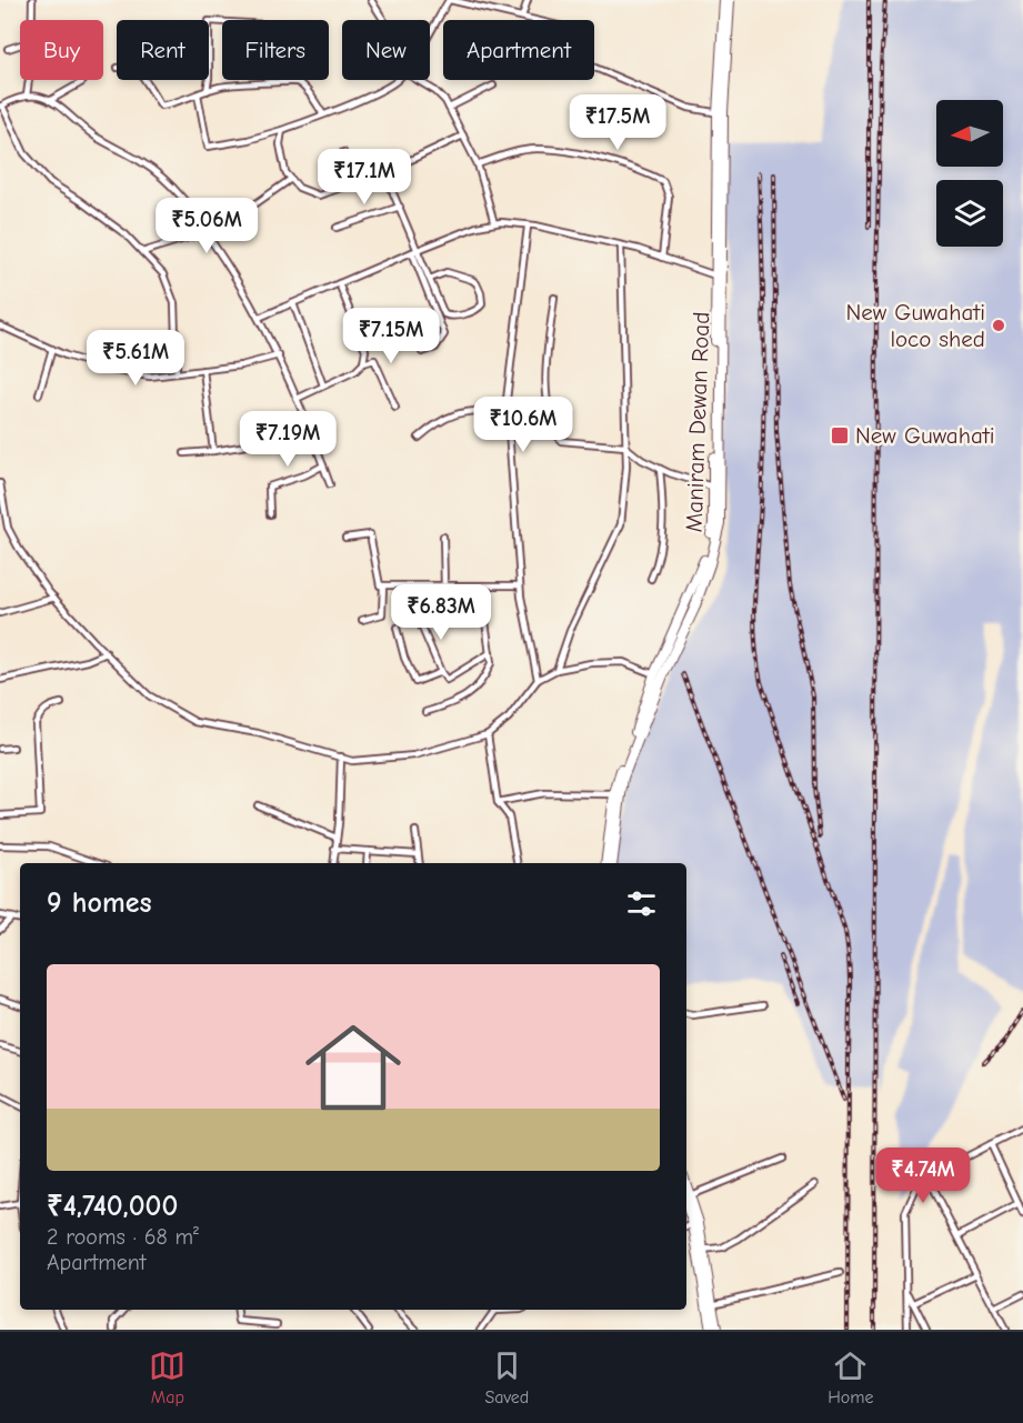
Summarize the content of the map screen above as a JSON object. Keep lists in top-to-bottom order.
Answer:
{
  "streets": {
    "main road": ["Maniram Dewan Road"]
  },
  "places": {
    "other": ["New Guwahati loco shed"],
    "transit": ["New Guwahati"]
  },
  "north": "left",
  "page": {
    "chip": [
      "Buy",
      "Rent",
      "Filters",
      "New",
      "Apartment"
    ],
    "price": [
      "₹17.5M",
      "₹17.1M",
      "₹5.06M",
      "₹7.15M",
      "₹5.61M",
      "₹10.6M",
      "₹7.19M",
      "₹6.83M",
      "₹4.74M"
    ],
    "heading": "9 homes",
    "list": [
      {
        "name": "₹4,740,000",
        "note": "2 rooms · 68 m² · Apartment"
      }
    ],
    "tabs": ["Map", "Saved", "Home"]
  }
}
